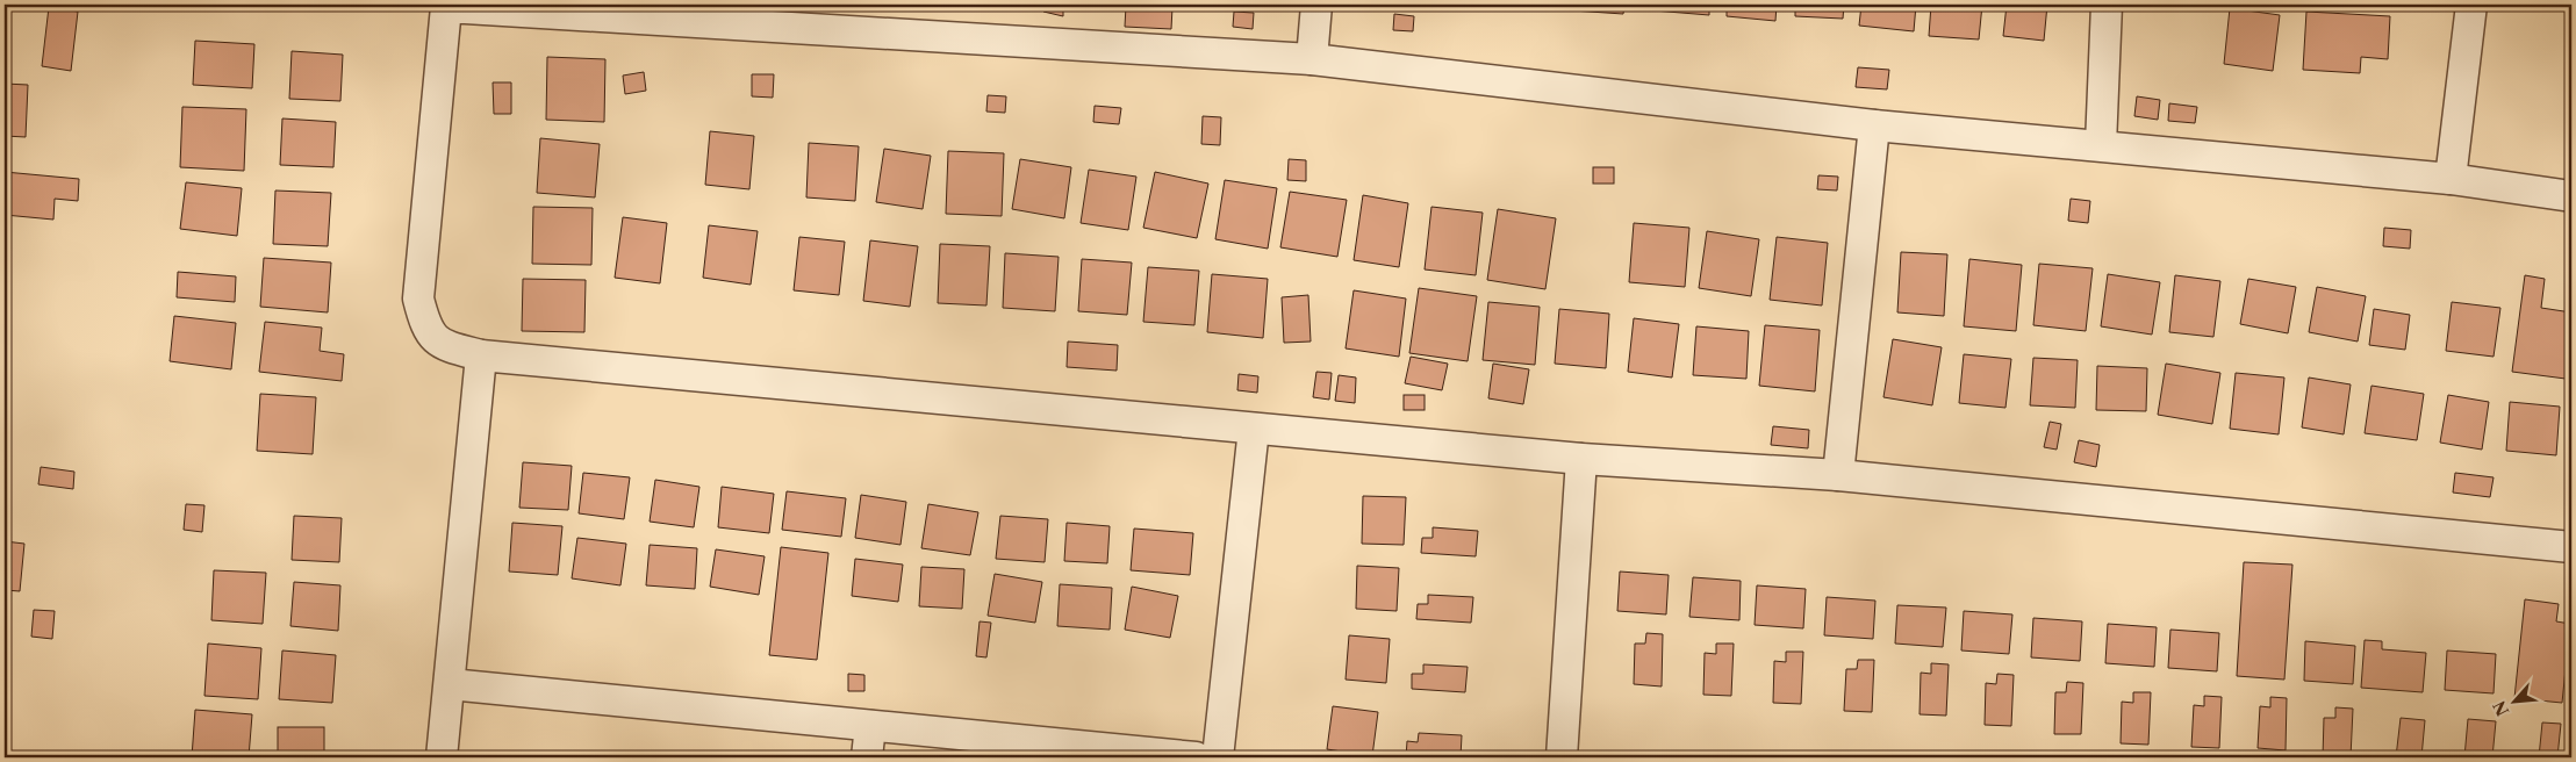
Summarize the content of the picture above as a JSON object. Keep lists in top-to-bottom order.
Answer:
{
  "north": "bottom left"
}
